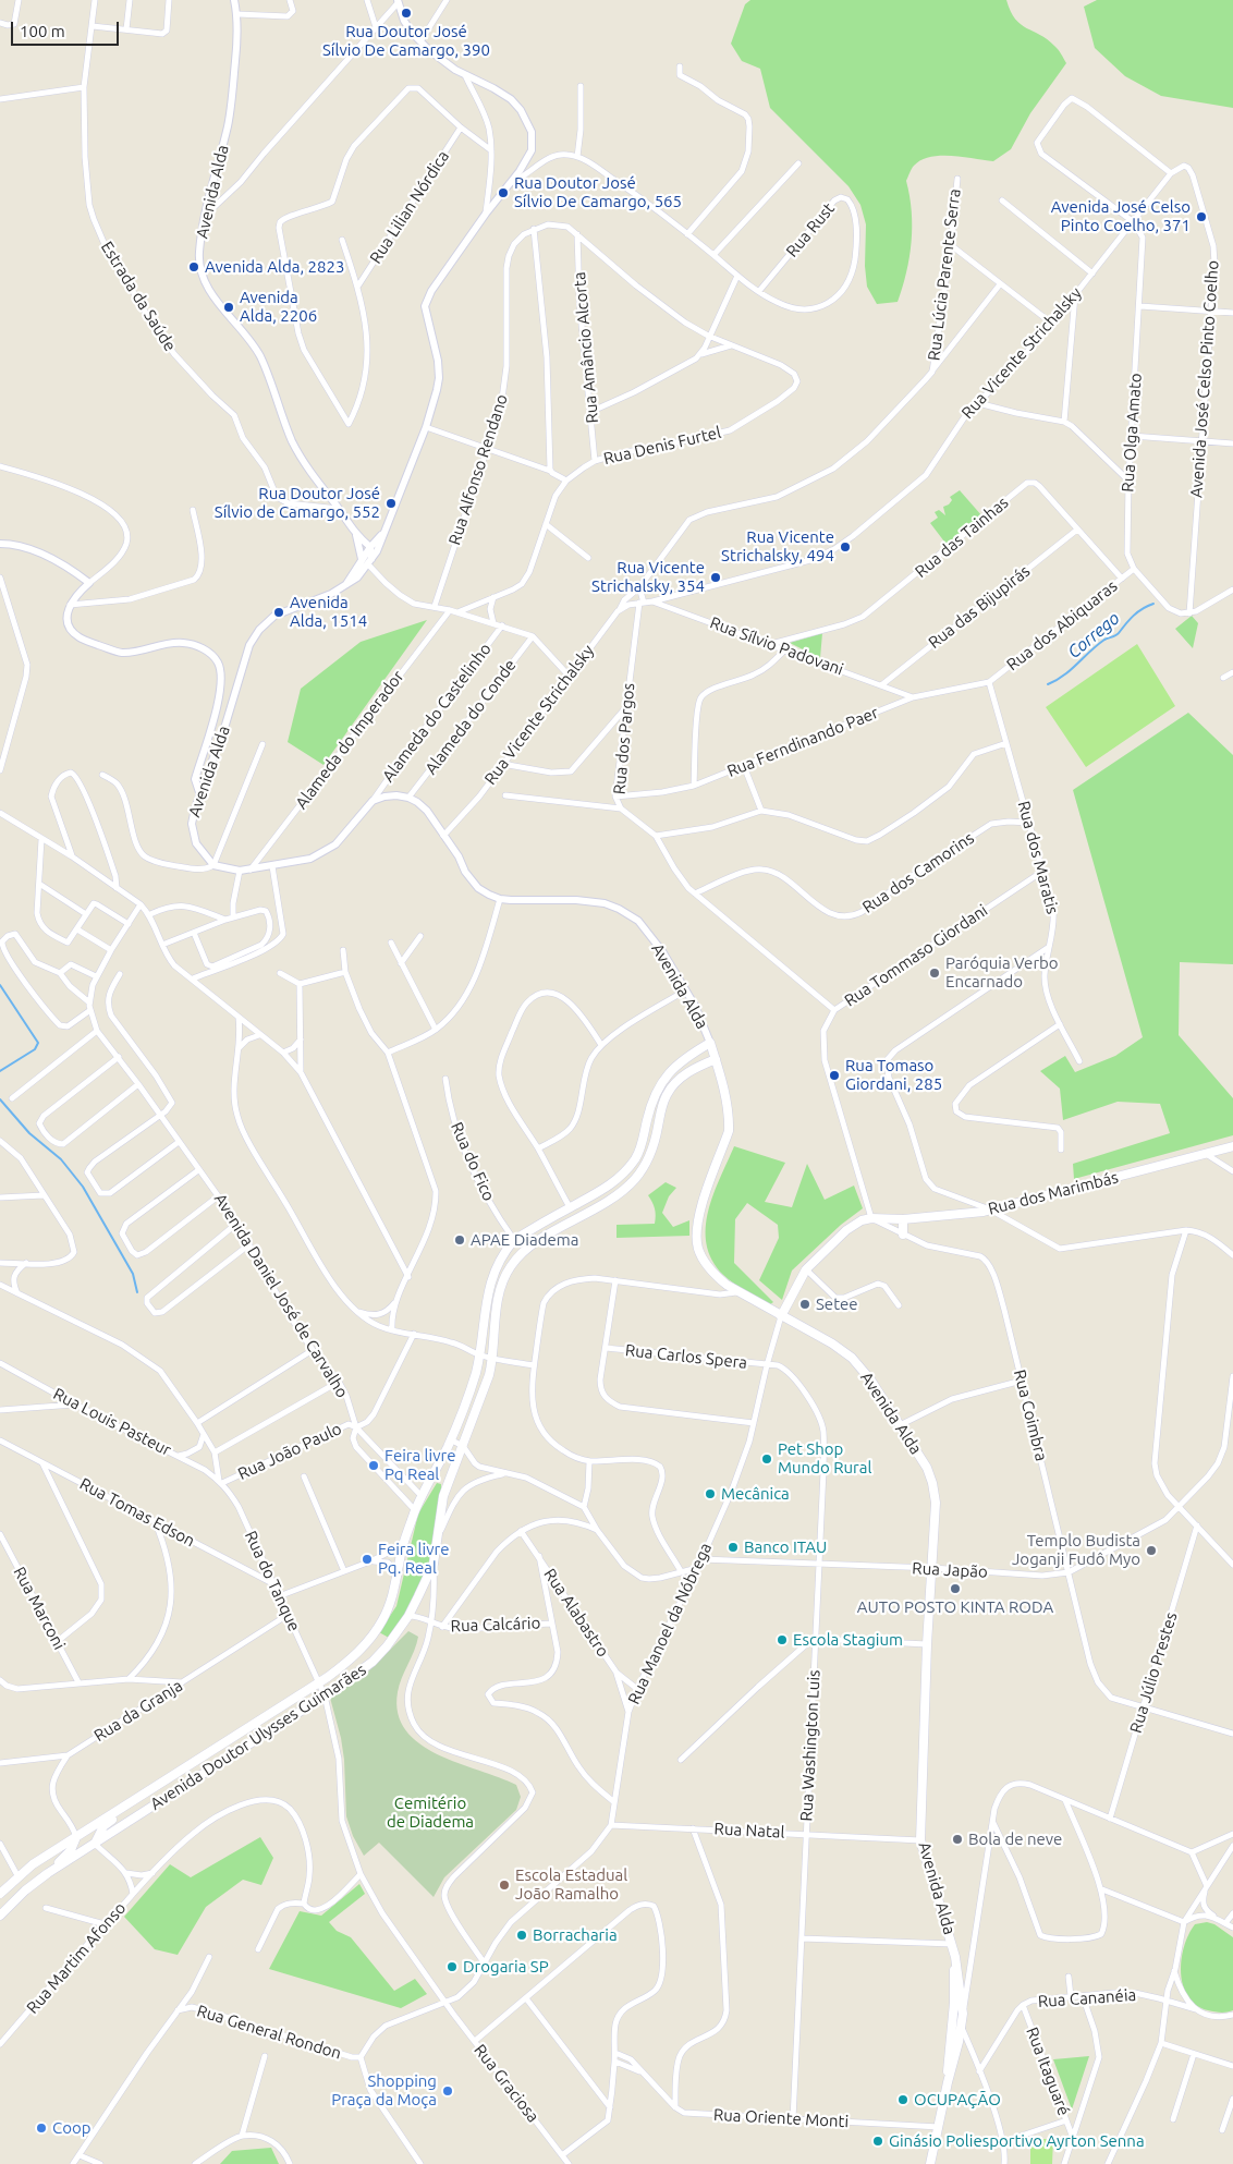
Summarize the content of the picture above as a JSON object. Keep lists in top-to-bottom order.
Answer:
{
  "streets": {
    "main road": ["Avenida Alda", "Rua dos Marimbás", "Avenida Doutor Ulysses Guimarães"],
    "street": [
      "Rua Lilian Nórdica",
      "Rua Rust",
      "Rua Lúcia Parente Serra",
      "Estrada da Saúde",
      "Rua Amâncio Alcorta",
      "Rua Vicente Strichalsky",
      "Avenida José Celso Pinto Coelho",
      "Rua Olga Amato",
      "Rua Denis Furtel",
      "Rua Alfonso Rendano",
      "Rua das Tainhas",
      "Rua das Bijupirás",
      "Rua dos Abiquaras",
      "Rua Sílvio Padovani",
      "Alameda do Castelinho",
      "Alameda do Conde",
      "Rua dos Pargos",
      "Alameda do Imperador",
      "Rua Ferndinando Paer",
      "Rua dos Maratis",
      "Rua dos Camorins",
      "Rua Tommaso Giordani",
      "Rua do Fico",
      "Avenida Daniel José de Carvalho",
      "Rua Carlos Spera",
      "Rua Coimbra",
      "Rua Louis Pasteur",
      "Rua João Paulo",
      "Rua Tomas Edson",
      "Rua Japão",
      "Rua do Tanque",
      "Rua Marconi",
      "Rua Alabastro",
      "Rua Manoel da Nóbrega",
      "Rua Calcário",
      "Rua Júlio Prestes",
      "Rua da Granja",
      "Rua Washington Luis",
      "Rua Natal",
      "Rua Martim Afonso",
      "Rua Cananéia",
      "Rua General Rondon",
      "Rua Itaguaré",
      "Rua Graciosa",
      "Rua Oriente Monti"
    ]
  },
  "crossings": [
    ["Avenida Alda", "Estrada da Saúde"],
    ["Avenida Alda", "Rua Vicente Strichalsky"],
    ["Avenida Alda", "Alameda do Conde"],
    ["Avenida Alda", "Rua Japão"],
    ["Avenida Alda", "Rua Manoel da Nóbrega"],
    ["Avenida Alda", "Avenida Doutor Ulysses Guimarães"],
    ["Avenida Alda", "Rua Natal"],
    ["Avenida Alda", "Rua Oriente Monti"],
    ["Rua Lúcia Parente Serra", "Rua Vicente Strichalsky"],
    ["Rua Amâncio Alcorta", "Rua Denis Furtel"],
    ["Rua Vicente Strichalsky", "Avenida José Celso Pinto Coelho"],
    ["Rua Vicente Strichalsky", "Rua Olga Amato"],
    ["Rua Vicente Strichalsky", "Rua Sílvio Padovani"],
    ["Avenida José Celso Pinto Coelho", "Rua Olga Amato"],
    ["Rua Olga Amato", "Rua dos Abiquaras"],
    ["Rua das Tainhas", "Rua das Bijupirás"],
    ["Rua das Tainhas", "Rua dos Abiquaras"],
    ["Rua das Tainhas", "Rua Sílvio Padovani"],
    ["Rua das Bijupirás", "Rua Sílvio Padovani"],
    ["Rua dos Abiquaras", "Rua Ferndinando Paer"],
    ["Rua dos Abiquaras", "Rua dos Maratis"],
    ["Rua Sílvio Padovani", "Rua dos Pargos"],
    ["Rua Sílvio Padovani", "Rua Ferndinando Paer"],
    ["Rua dos Pargos", "Rua Ferndinando Paer"],
    ["Rua dos Pargos", "Rua dos Camorins"],
    ["Rua dos Pargos", "Rua Tommaso Giordani"],
    ["Rua Ferndinando Paer", "Rua dos Maratis"],
    ["Rua dos Maratis", "Rua dos Camorins"],
    ["Rua dos Maratis", "Rua Tommaso Giordani"],
    ["Rua Tommaso Giordani", "Rua dos Marimbás"],
    ["Rua Tommaso Giordani", "Rua Coimbra"],
    ["Rua do Fico", "Avenida Doutor Ulysses Guimarães"],
    ["Rua dos Marimbás", "Rua Coimbra"],
    ["Avenida Daniel José de Carvalho", "Rua João Paulo"],
    ["Avenida Daniel José de Carvalho", "Avenida Doutor Ulysses Guimarães"],
    ["Rua Carlos Spera", "Rua Manoel da Nóbrega"],
    ["Rua Carlos Spera", "Rua Washington Luis"],
    ["Rua Coimbra", "Rua Japão"],
    ["Rua Coimbra", "Rua Júlio Prestes"],
    ["Rua Louis Pasteur", "Rua João Paulo"],
    ["Rua Louis Pasteur", "Rua do Tanque"],
    ["Rua João Paulo", "Rua do Tanque"],
    ["Rua Tomas Edson", "Rua do Tanque"],
    ["Rua Japão", "Rua Manoel da Nóbrega"],
    ["Rua Japão", "Rua Washington Luis"],
    ["Rua do Tanque", "Rua da Granja"],
    ["Rua do Tanque", "Avenida Doutor Ulysses Guimarães"],
    ["Rua do Tanque", "Rua Graciosa"],
    ["Rua Alabastro", "Rua Manoel da Nóbrega"],
    ["Rua Manoel da Nóbrega", "Rua Washington Luis"],
    ["Rua Manoel da Nóbrega", "Rua Natal"],
    ["Rua Manoel da Nóbrega", "Rua General Rondon"],
    ["Rua Manoel da Nóbrega", "Rua Graciosa"],
    ["Rua Calcário", "Avenida Doutor Ulysses Guimarães"],
    ["Rua da Granja", "Avenida Doutor Ulysses Guimarães"],
    ["Rua Washington Luis", "Rua Natal"],
    ["Rua Washington Luis", "Rua Oriente Monti"],
    ["Rua Cananéia", "Rua Itaguaré"]
  ],
  "water": ["Corrego"],
  "parks": ["Cemitério de Diadema"],
  "places": [
    "Rua Doutor José Sílvio De Camargo, 390",
    "Rua Doutor José Sílvio De Camargo, 565",
    "Avenida José Celso Pinto Coelho, 371",
    "Avenida Alda, 2823",
    "Avenida Alda, 2206",
    "Rua Doutor José Sílvio de Camargo, 552",
    "Rua Vicente Strichalsky, 494",
    "Rua Vicente Strichalsky, 354",
    "Avenida Alda, 1514",
    "Paróquia Verbo Encarnado",
    "Rua Tomaso Giordani, 285",
    "APAE Diadema",
    "Setee",
    "Pet Shop Mundo Rural",
    "Feira livre Pq Real",
    "Mecânica",
    "Banco ITAU",
    "Templo Budista Joganji Fudô Myo",
    "Feira livre Pq. Real",
    "AUTO POSTO KINTA RODA",
    "Escola Stagium",
    "Bola de neve",
    "Escola Estadual João Ramalho",
    "Borracharia",
    "Drogaria SP",
    "Shopping Praça da Moça",
    "OCUPAÇÃO",
    "Coop",
    "Ginásio Poliesportivo Ayrton Senna"
  ],
  "scale_bar": "100 m"
}
